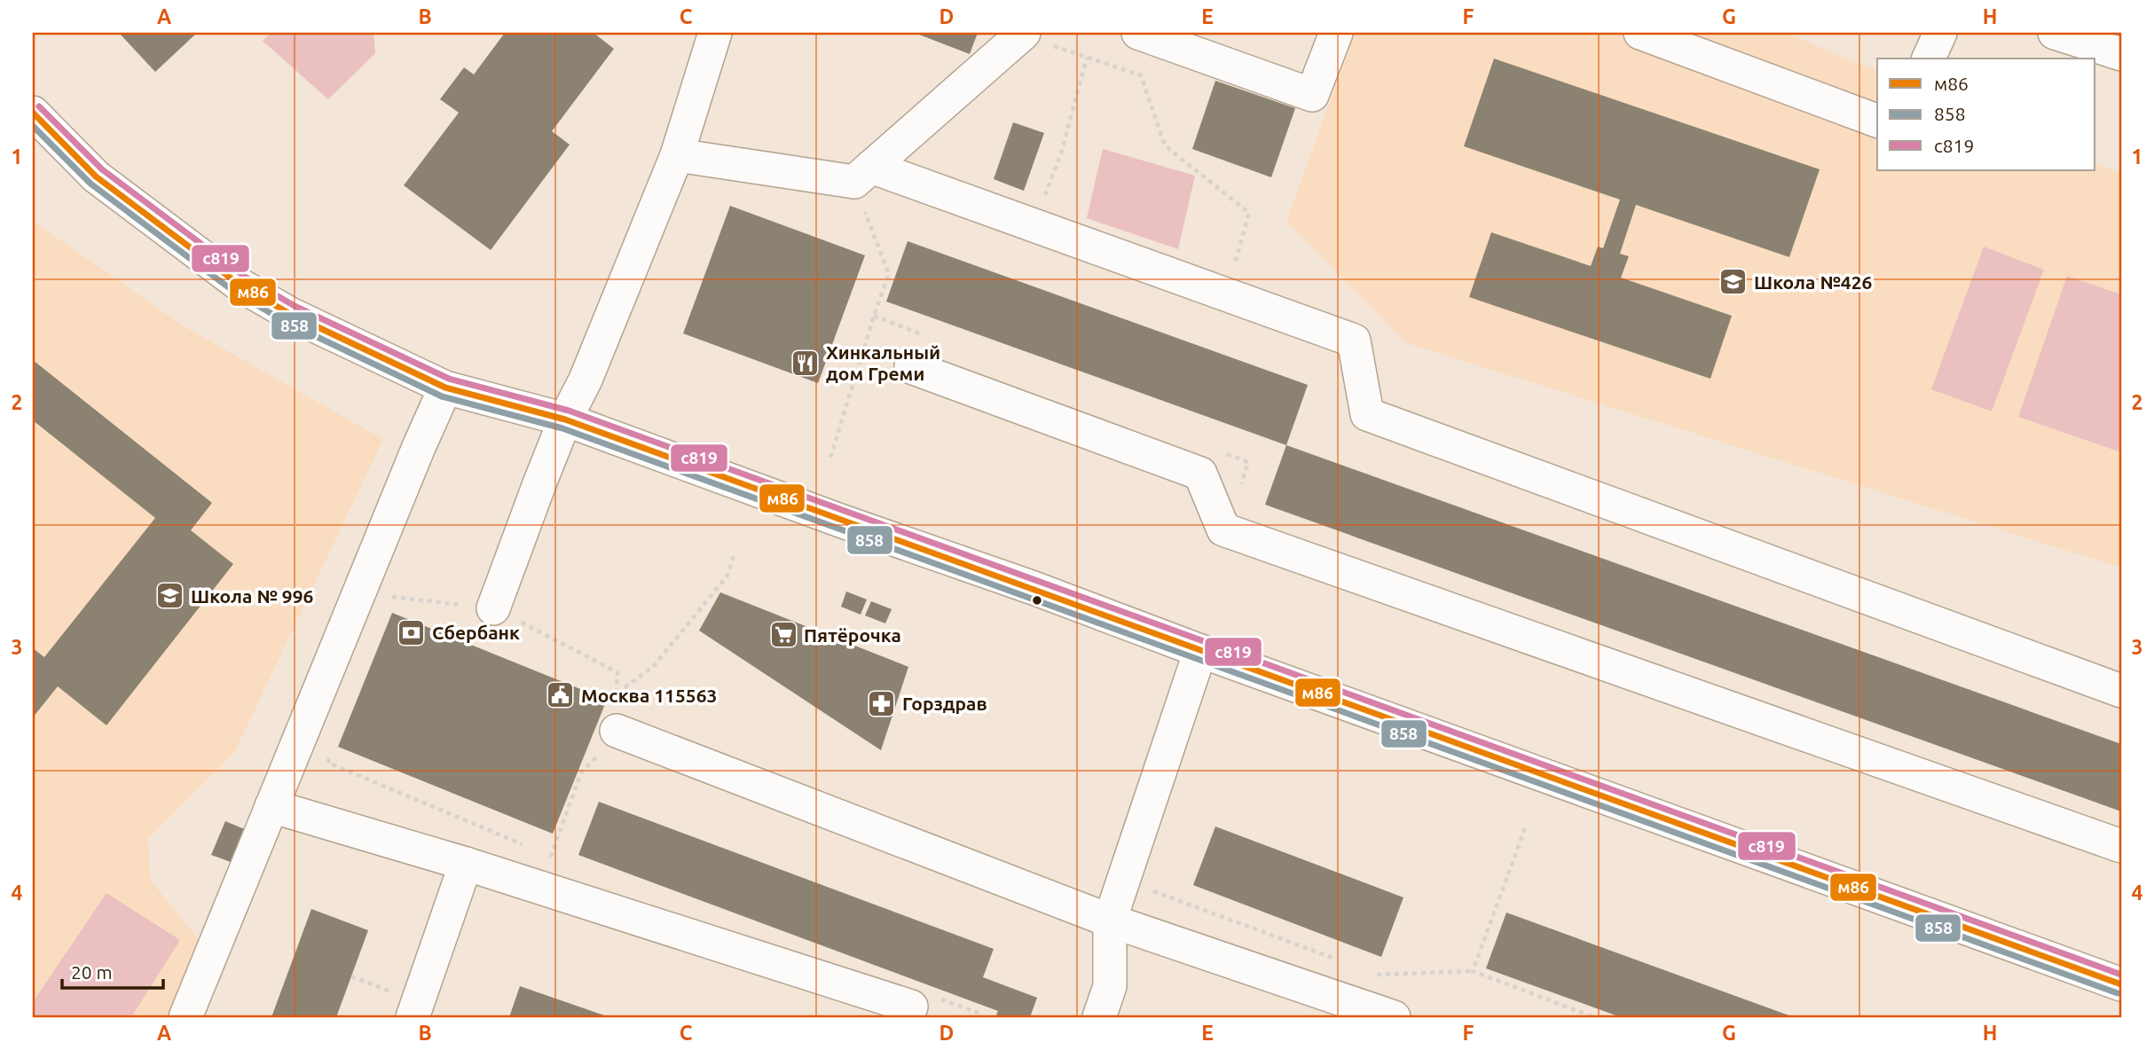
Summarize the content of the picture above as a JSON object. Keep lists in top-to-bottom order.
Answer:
{
  "places": {
    "school or university": ["Школа №426", "Школа № 996"],
    "restaurant": ["Хинкальный дом Греми"],
    "bank": ["Сбербанк"],
    "supermarket": ["Пятёрочка"],
    "public building": ["Москва 115563"],
    "pharmacy": ["Горздрав"]
  },
  "lines": ["transit line с819", "transit line м86", "transit line 858"],
  "legend": ["м86", "858", "с819"],
  "scale_bar": "20 m",
  "grid": {
    "columns": [
      "A",
      "B",
      "C",
      "D",
      "E",
      "F",
      "G",
      "H"
    ],
    "rows": [
      "1",
      "2",
      "3",
      "4"
    ]
  }
}
